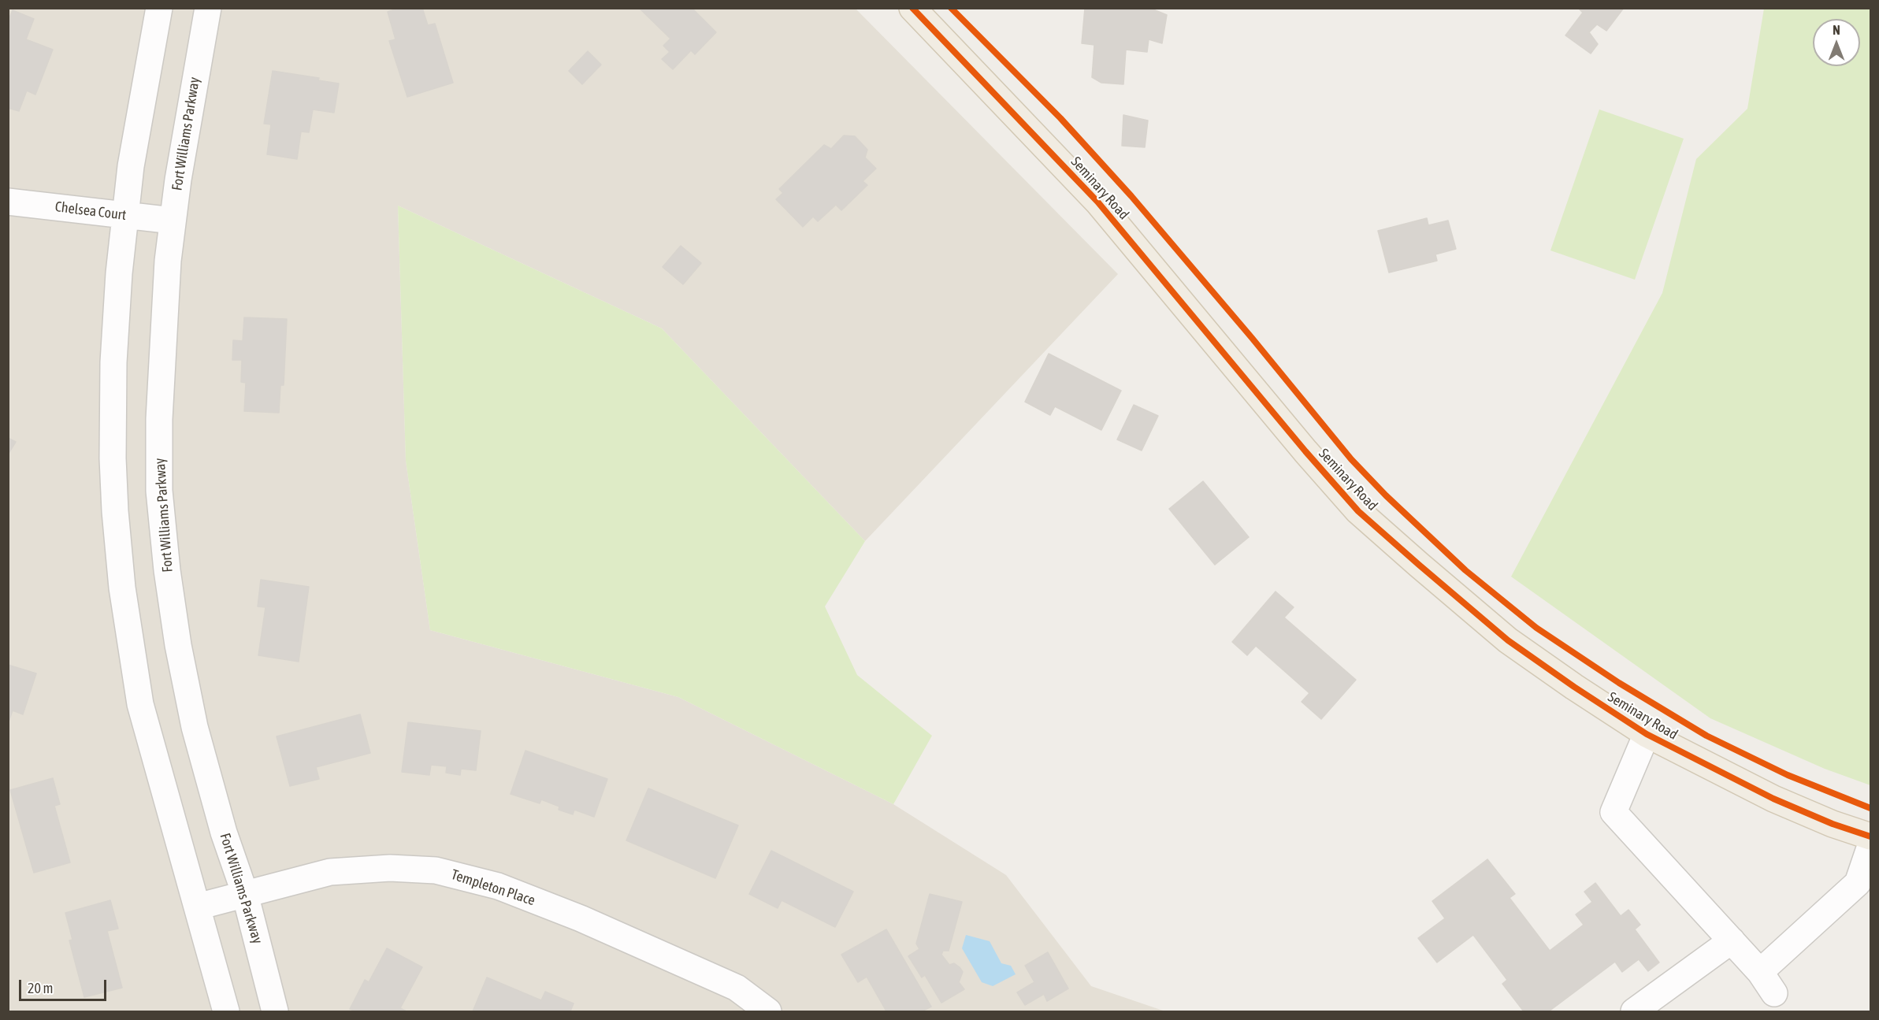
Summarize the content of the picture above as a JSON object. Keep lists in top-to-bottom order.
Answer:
{
  "streets": {
    "main road": ["Seminary Road"],
    "street": ["Fort Williams Parkway", "Chelsea Court", "Templeton Place"]
  },
  "crossings": [
    ["Fort Williams Parkway", "Chelsea Court"],
    ["Fort Williams Parkway", "Templeton Place"]
  ],
  "scale_bar": "20 m",
  "north": "top"
}
